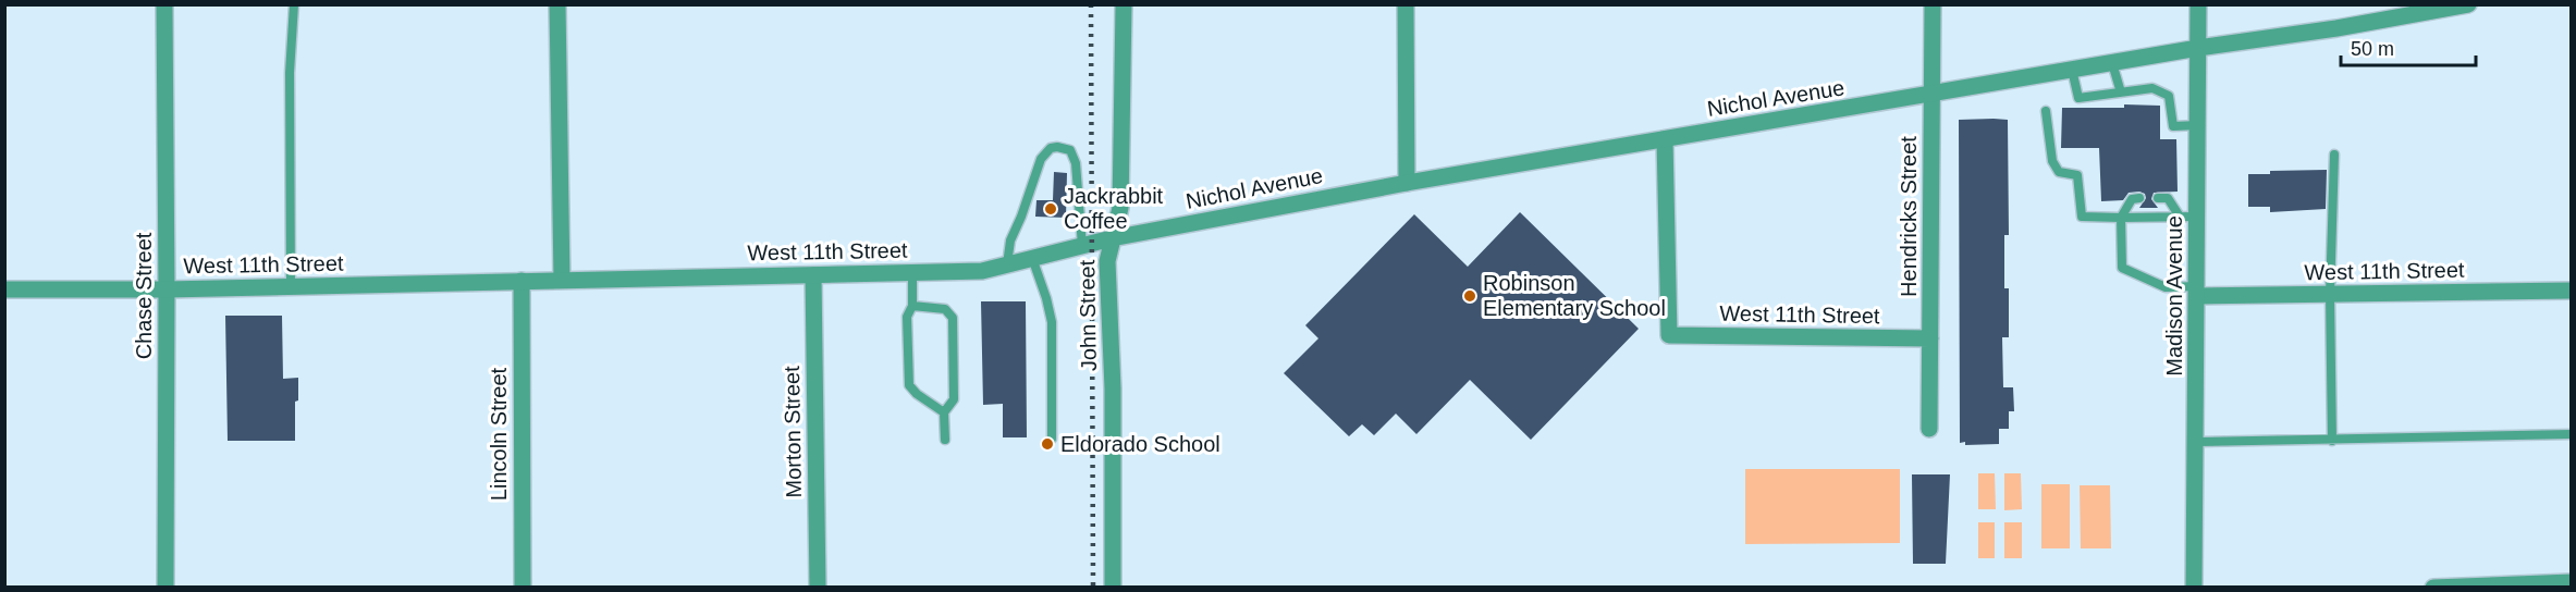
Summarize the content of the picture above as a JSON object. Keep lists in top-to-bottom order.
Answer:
{
  "streets": {
    "street": [
      "Nichol Avenue",
      "Hendricks Street",
      "West 11th Street",
      "Chase Street",
      "Madison Avenue",
      "John Street",
      "Morton Street",
      "Lincoln Street"
    ]
  },
  "crossings": [
    ["Nichol Avenue", "Hendricks Street"],
    ["Nichol Avenue", "West 11th Street"],
    ["Nichol Avenue", "Madison Avenue"],
    ["Nichol Avenue", "John Street"],
    ["Hendricks Street", "West 11th Street"],
    ["West 11th Street", "Chase Street"],
    ["West 11th Street", "Madison Avenue"],
    ["West 11th Street", "Morton Street"],
    ["West 11th Street", "Lincoln Street"]
  ],
  "places": ["Jackrabbit Coffee", "Robinson Elementary School", "Eldorado School"],
  "scale_bar": "50 m"
}
